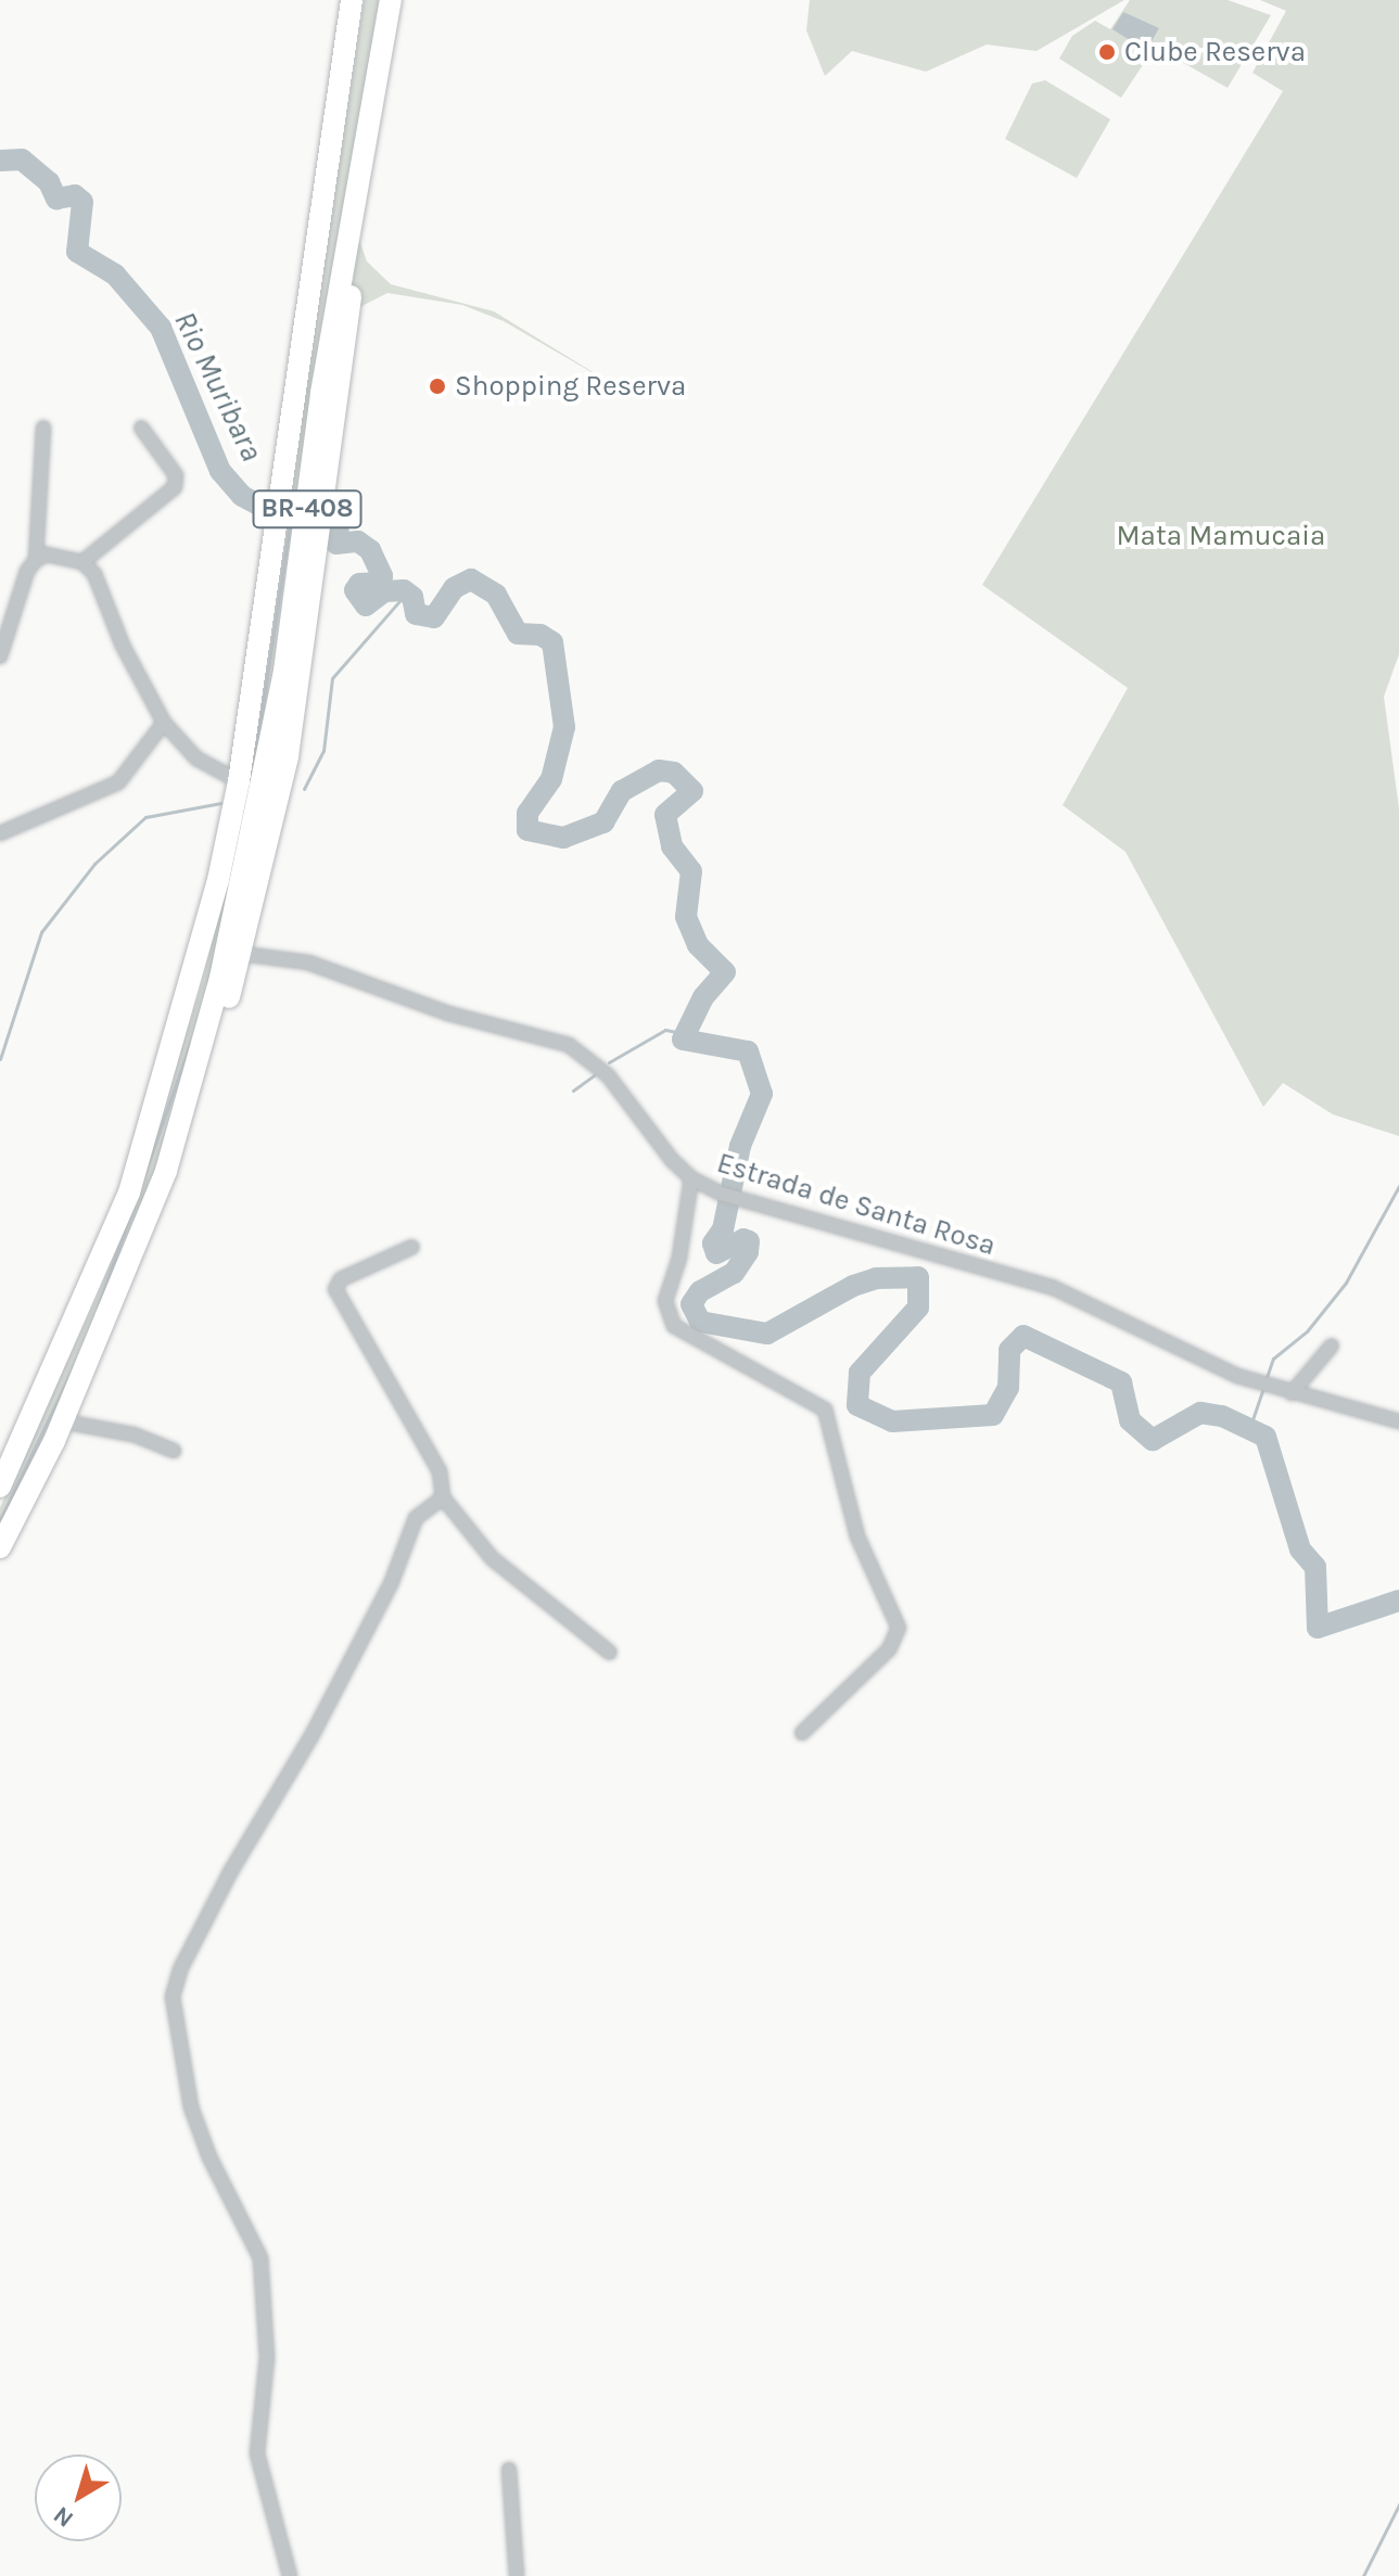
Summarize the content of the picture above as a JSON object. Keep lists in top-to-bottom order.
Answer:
{
  "streets": {
    "highway": ["BR-408"],
    "street": ["Estrada de Santa Rosa"]
  },
  "water": ["Rio Muribara"],
  "parks": ["Mata Mamucaia"],
  "places": ["Clube Reserva", "Shopping Reserva"],
  "north": "bottom left"
}
